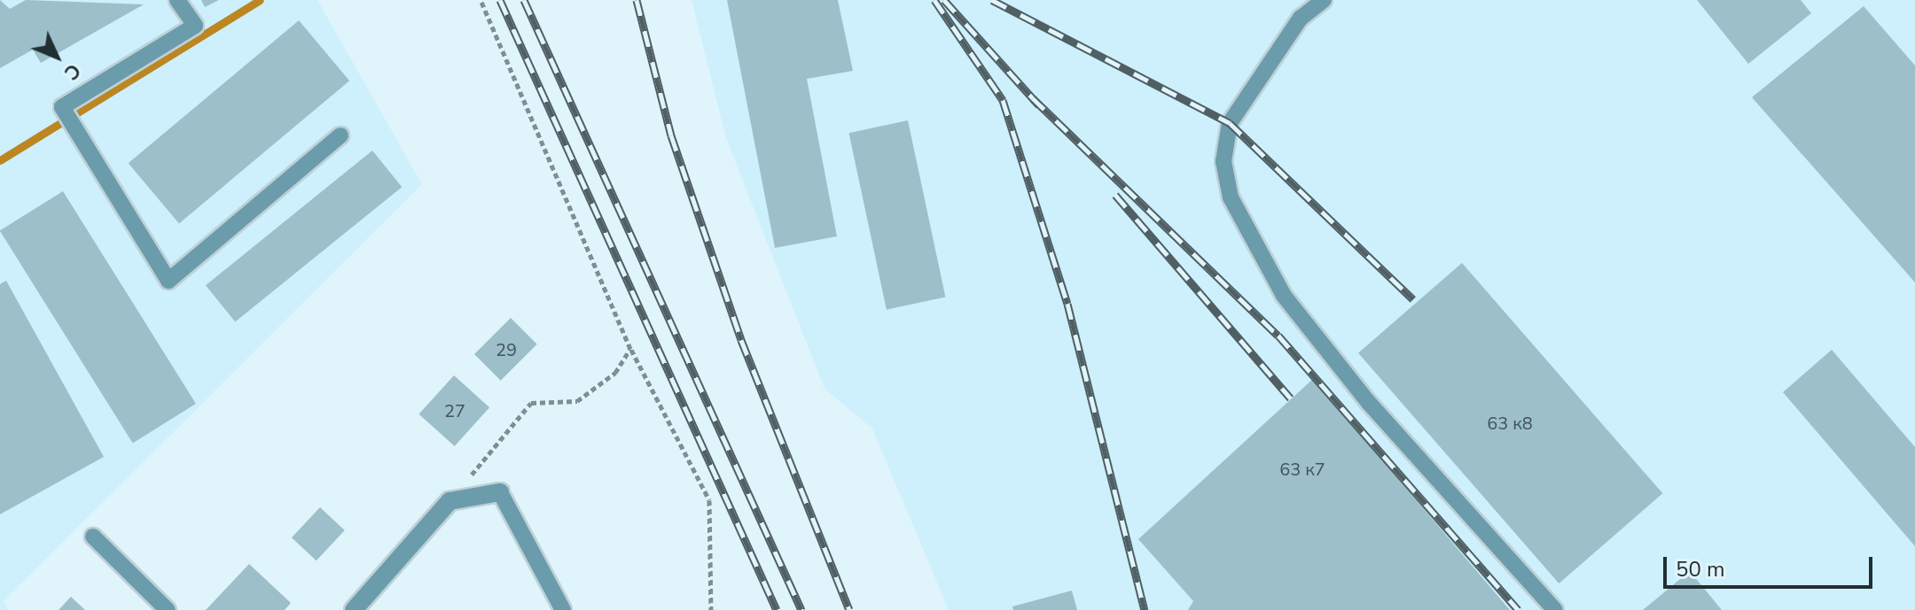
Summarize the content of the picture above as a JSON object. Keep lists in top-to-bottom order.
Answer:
{
  "house_numbers": [
    "29",
    "27",
    "63 к8",
    "63 к7"
  ],
  "scale_bar": "50 m",
  "north": "bottom right"
}
